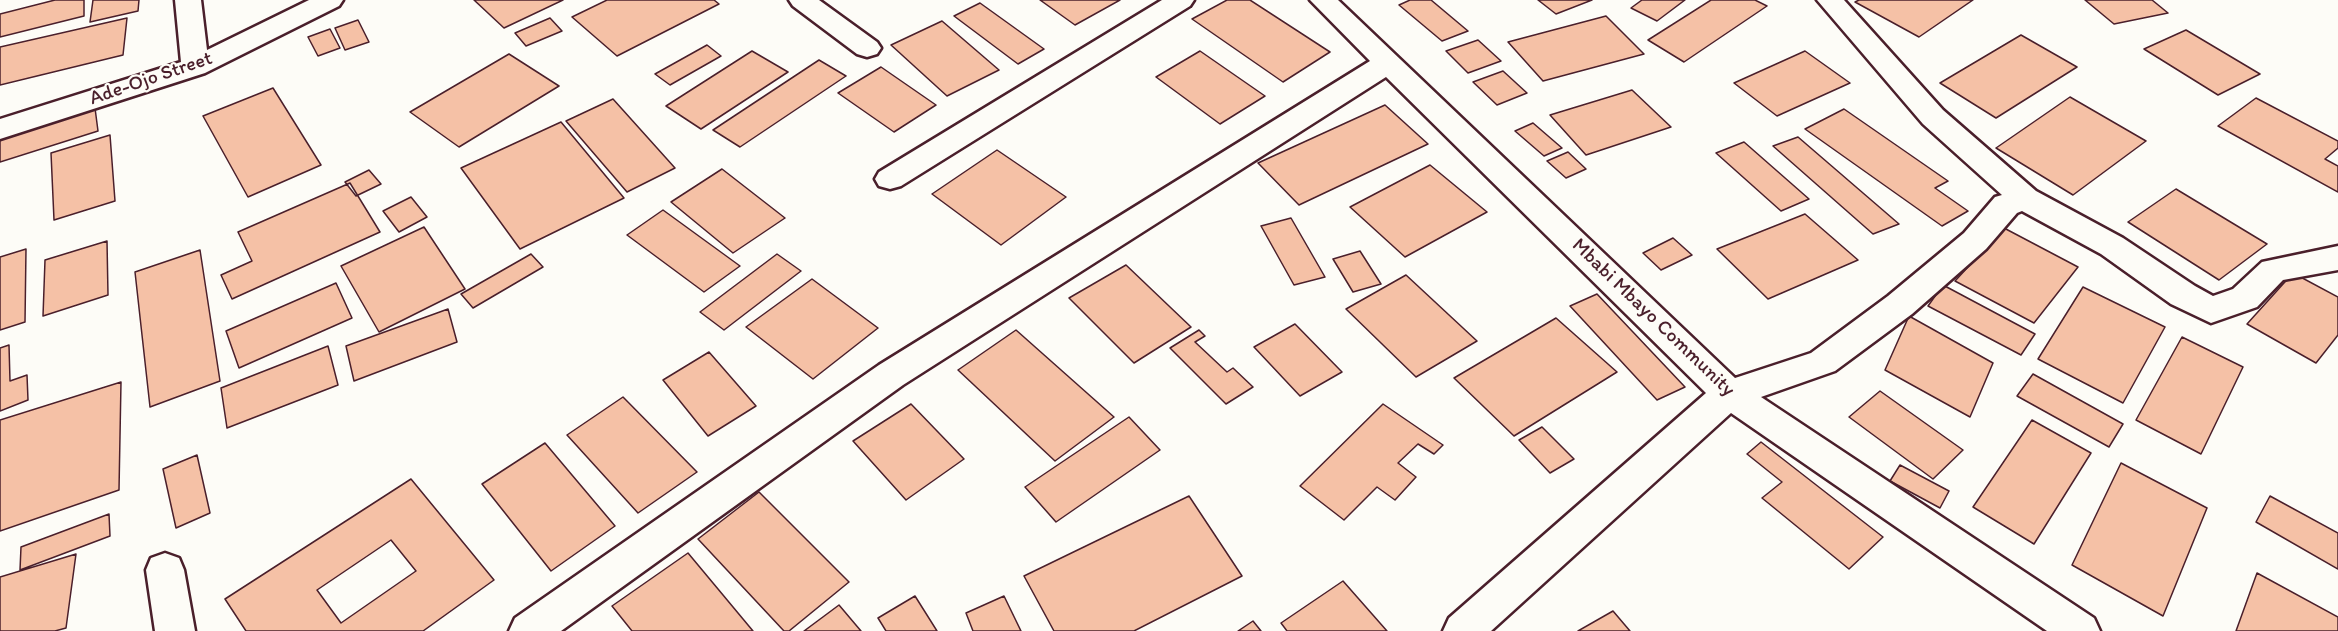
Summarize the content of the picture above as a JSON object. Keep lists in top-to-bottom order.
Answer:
{
  "streets": {
    "street": ["Ade-Ojo Street", "Mbabi Mbayo Community"]
  }
}
